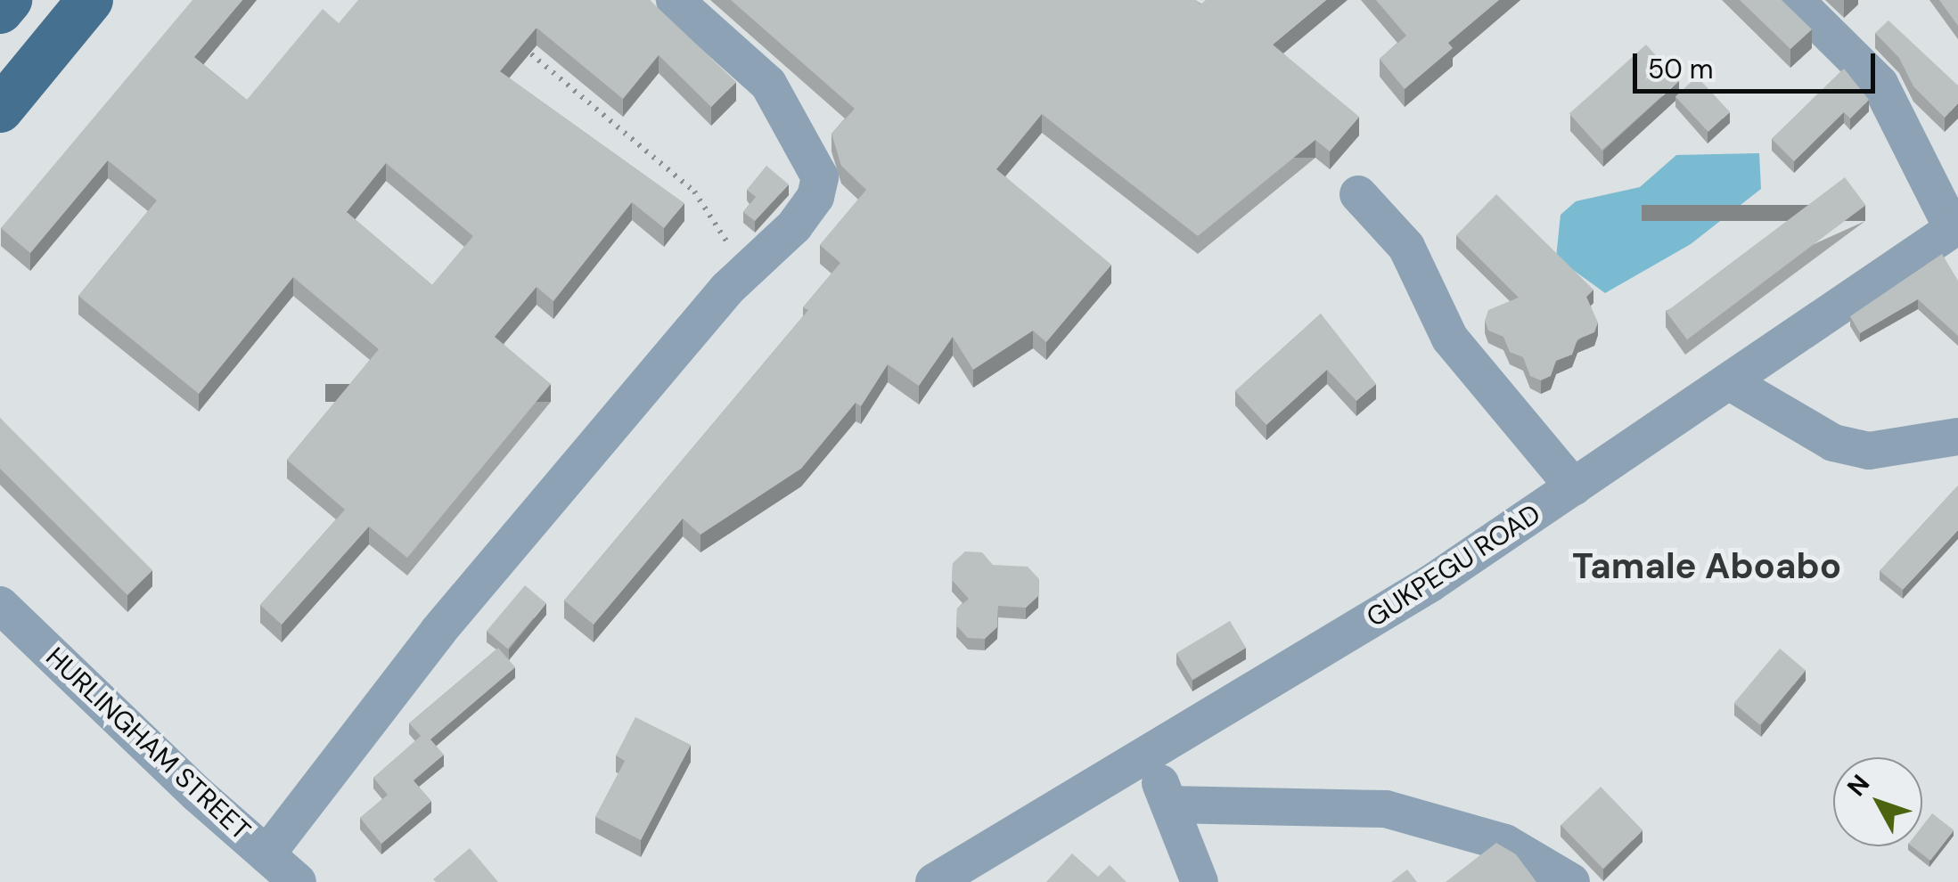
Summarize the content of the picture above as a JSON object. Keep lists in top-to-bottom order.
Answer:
{
  "streets": {
    "street": ["GUKPEGU ROAD", "HURLINGHAM STREET"]
  },
  "districts": ["Tamale Aboabo"],
  "scale_bar": "50 m",
  "north": "top left"
}
